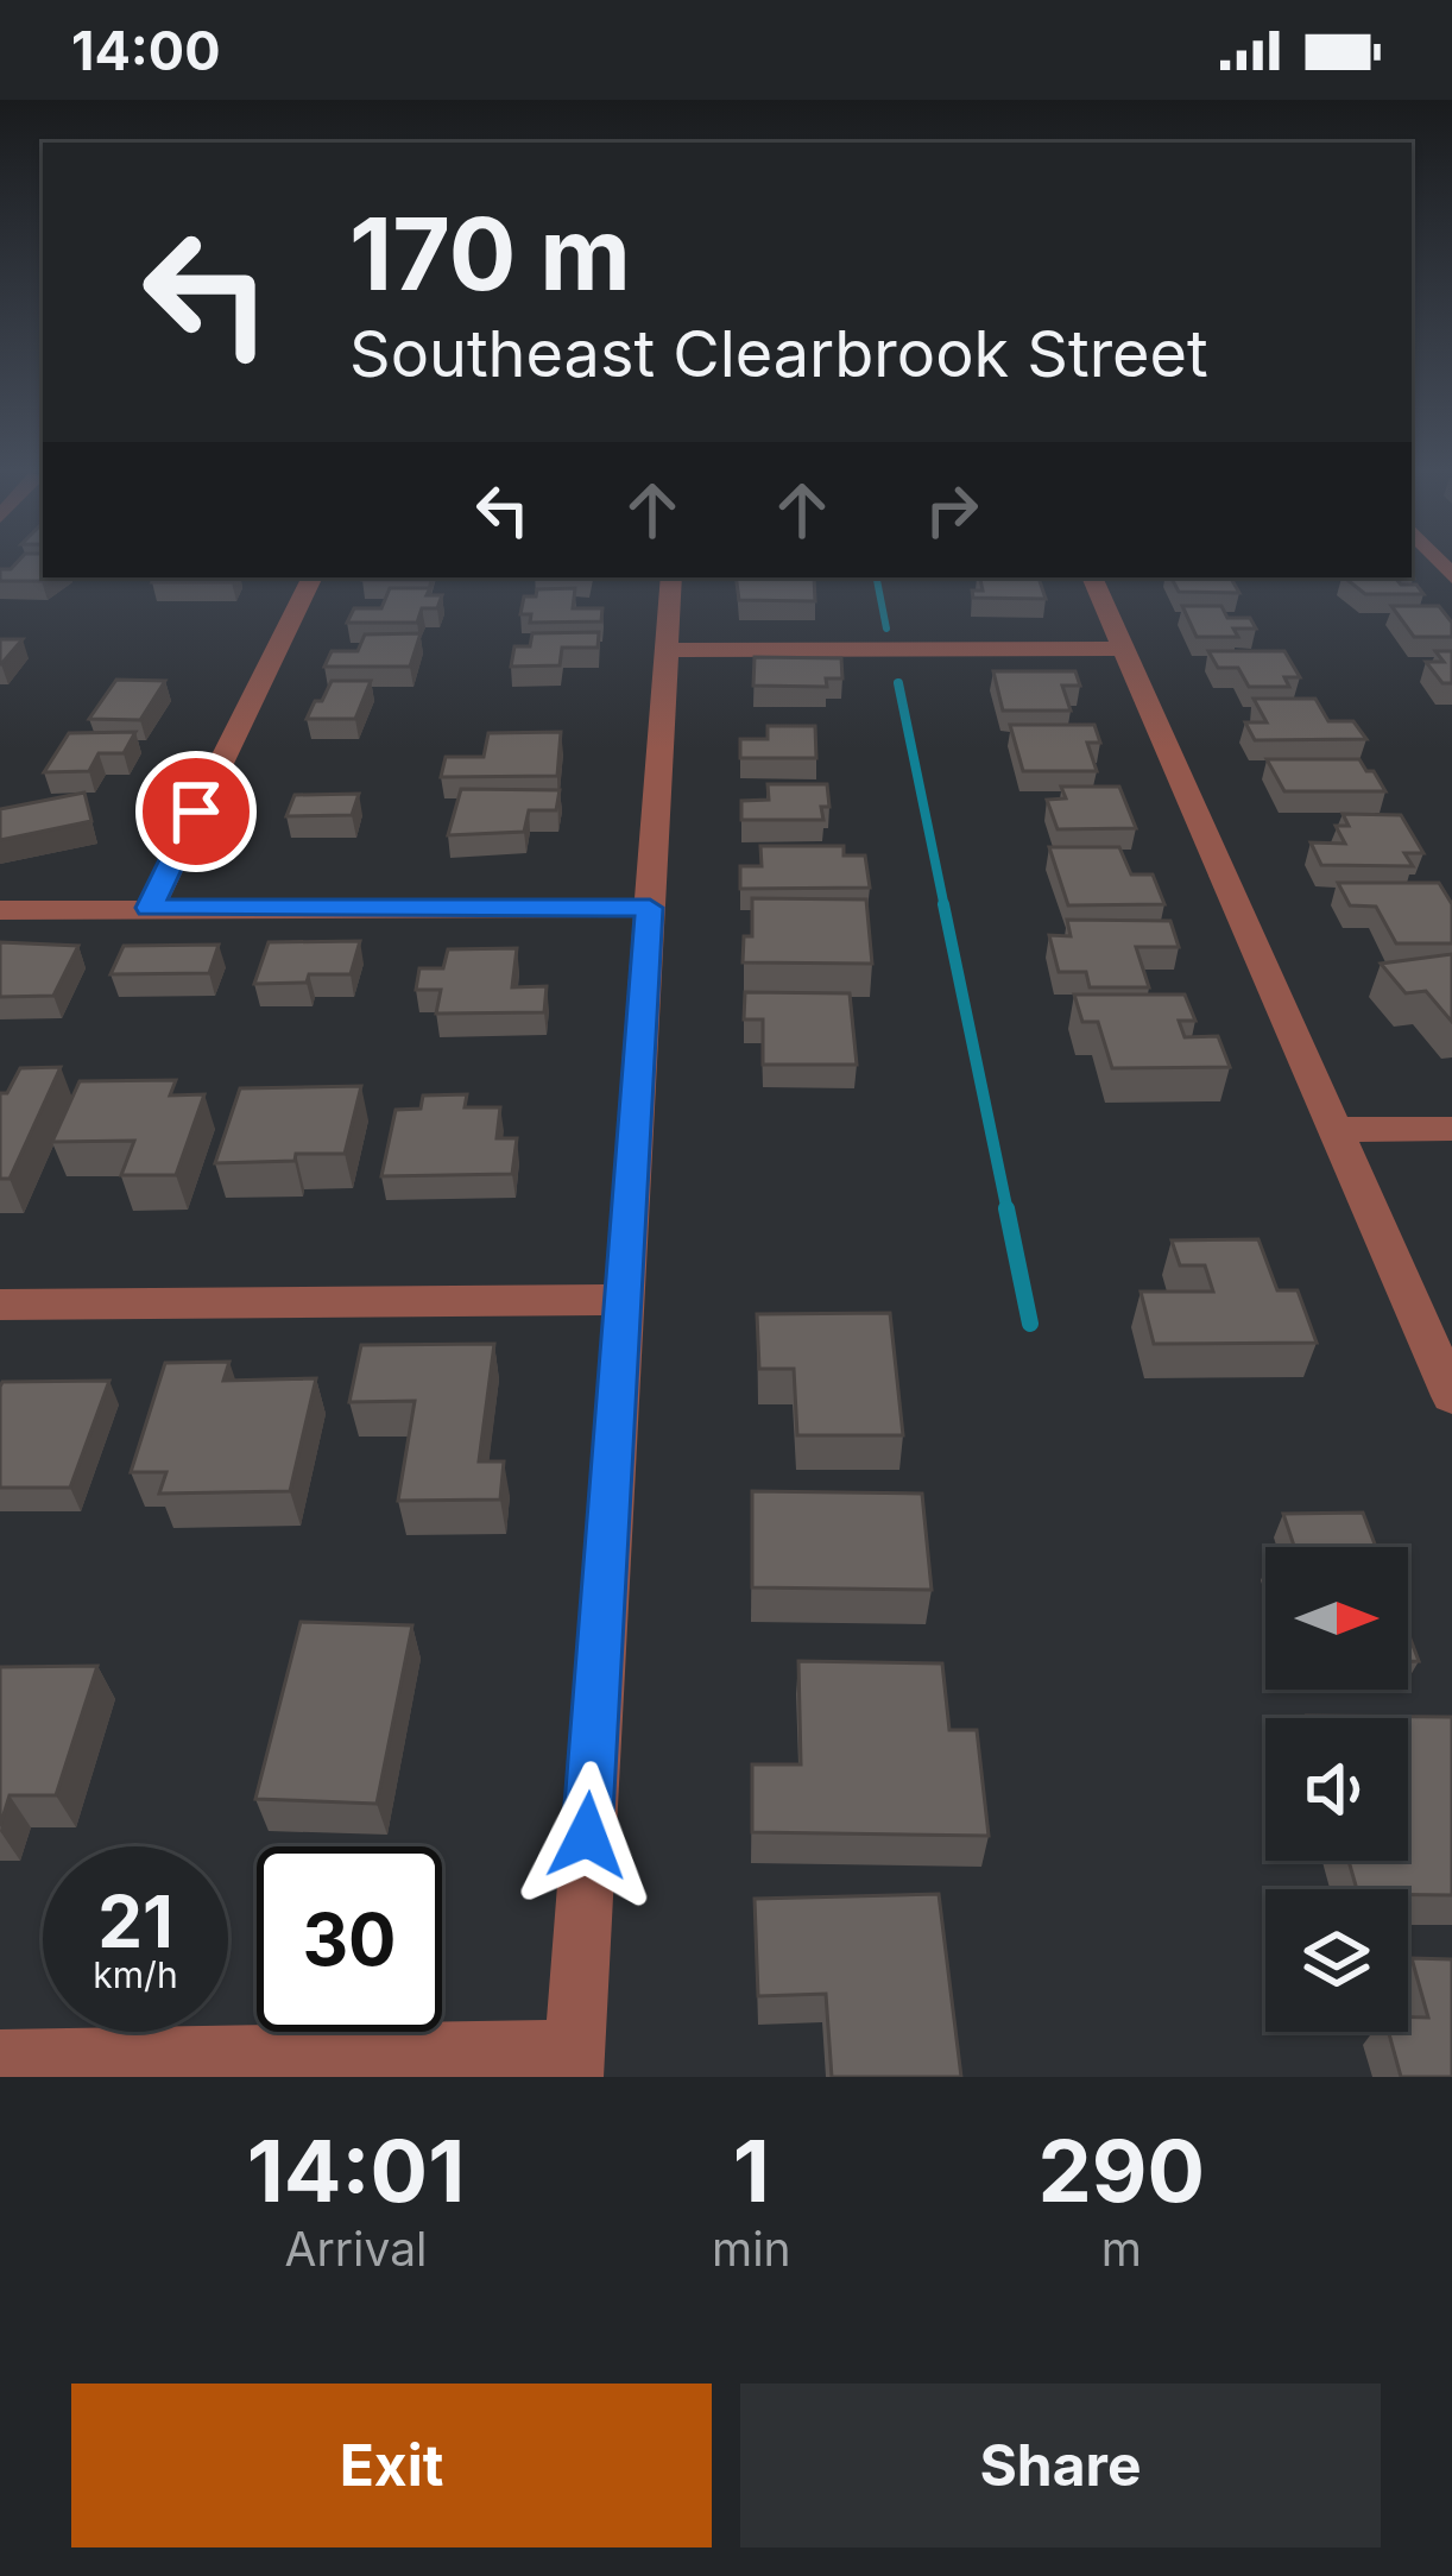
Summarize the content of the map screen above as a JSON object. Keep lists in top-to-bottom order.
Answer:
{
  "north": "right",
  "page": {
    "status": "14:00",
    "turn": ["170 m", "Southeast Clearbrook Street"],
    "speed": "21 km/h",
    "limit": "30",
    "eta": [
      "14:01",
      "Arrival",
      "1",
      "min",
      "290",
      "m"
    ],
    "buttons": ["Exit", "Share"]
  }
}
